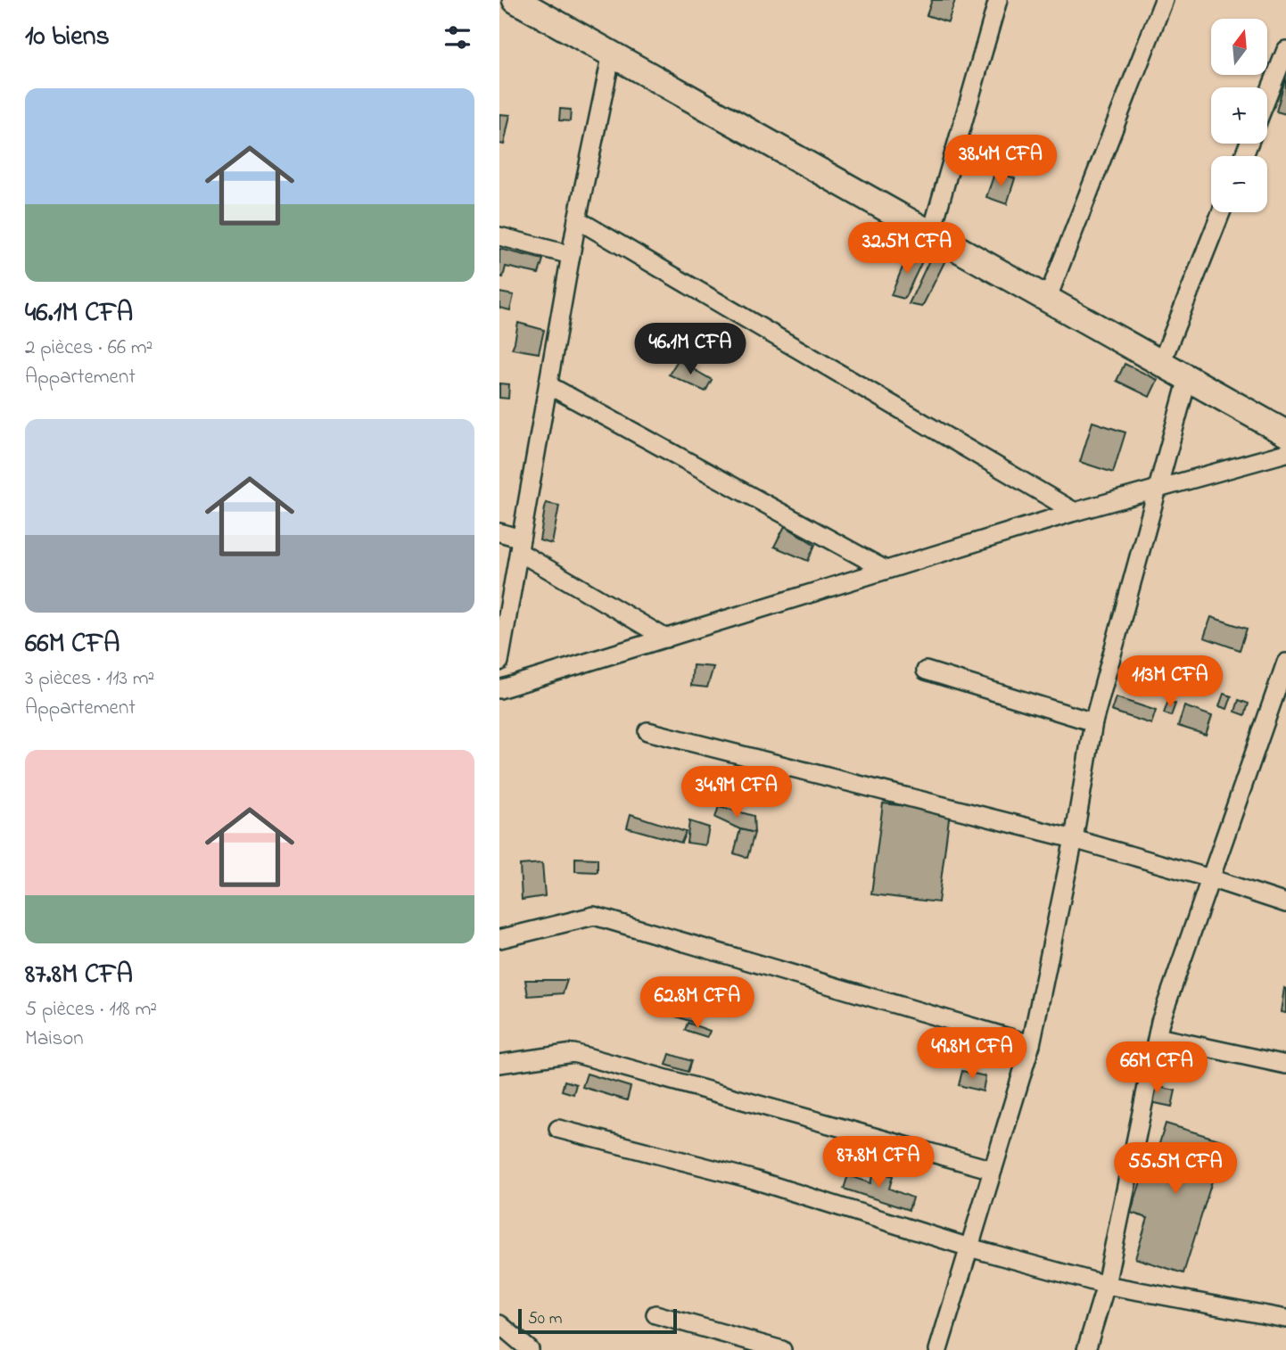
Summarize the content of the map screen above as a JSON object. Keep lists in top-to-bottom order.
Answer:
{
  "scale_bar": "50 m",
  "north": "top",
  "page": {
    "heading": "10 biens",
    "map_buttons": ["+", "−"],
    "list": [
      {
        "name": "46.1M CFA",
        "note": "2 pièces · 66 m² · Appartement"
      },
      {
        "name": "66M CFA",
        "note": "3 pièces · 113 m² · Appartement"
      },
      {
        "name": "87.8M CFA",
        "note": "5 pièces · 118 m² · Maison"
      }
    ],
    "price": [
      "38.4M CFA",
      "32.5M CFA",
      "46.1M CFA",
      "113M CFA",
      "34.9M CFA",
      "62.8M CFA",
      "49.8M CFA",
      "66M CFA",
      "87.8M CFA",
      "55.5M CFA"
    ],
    "scale": "50 m"
  }
}
